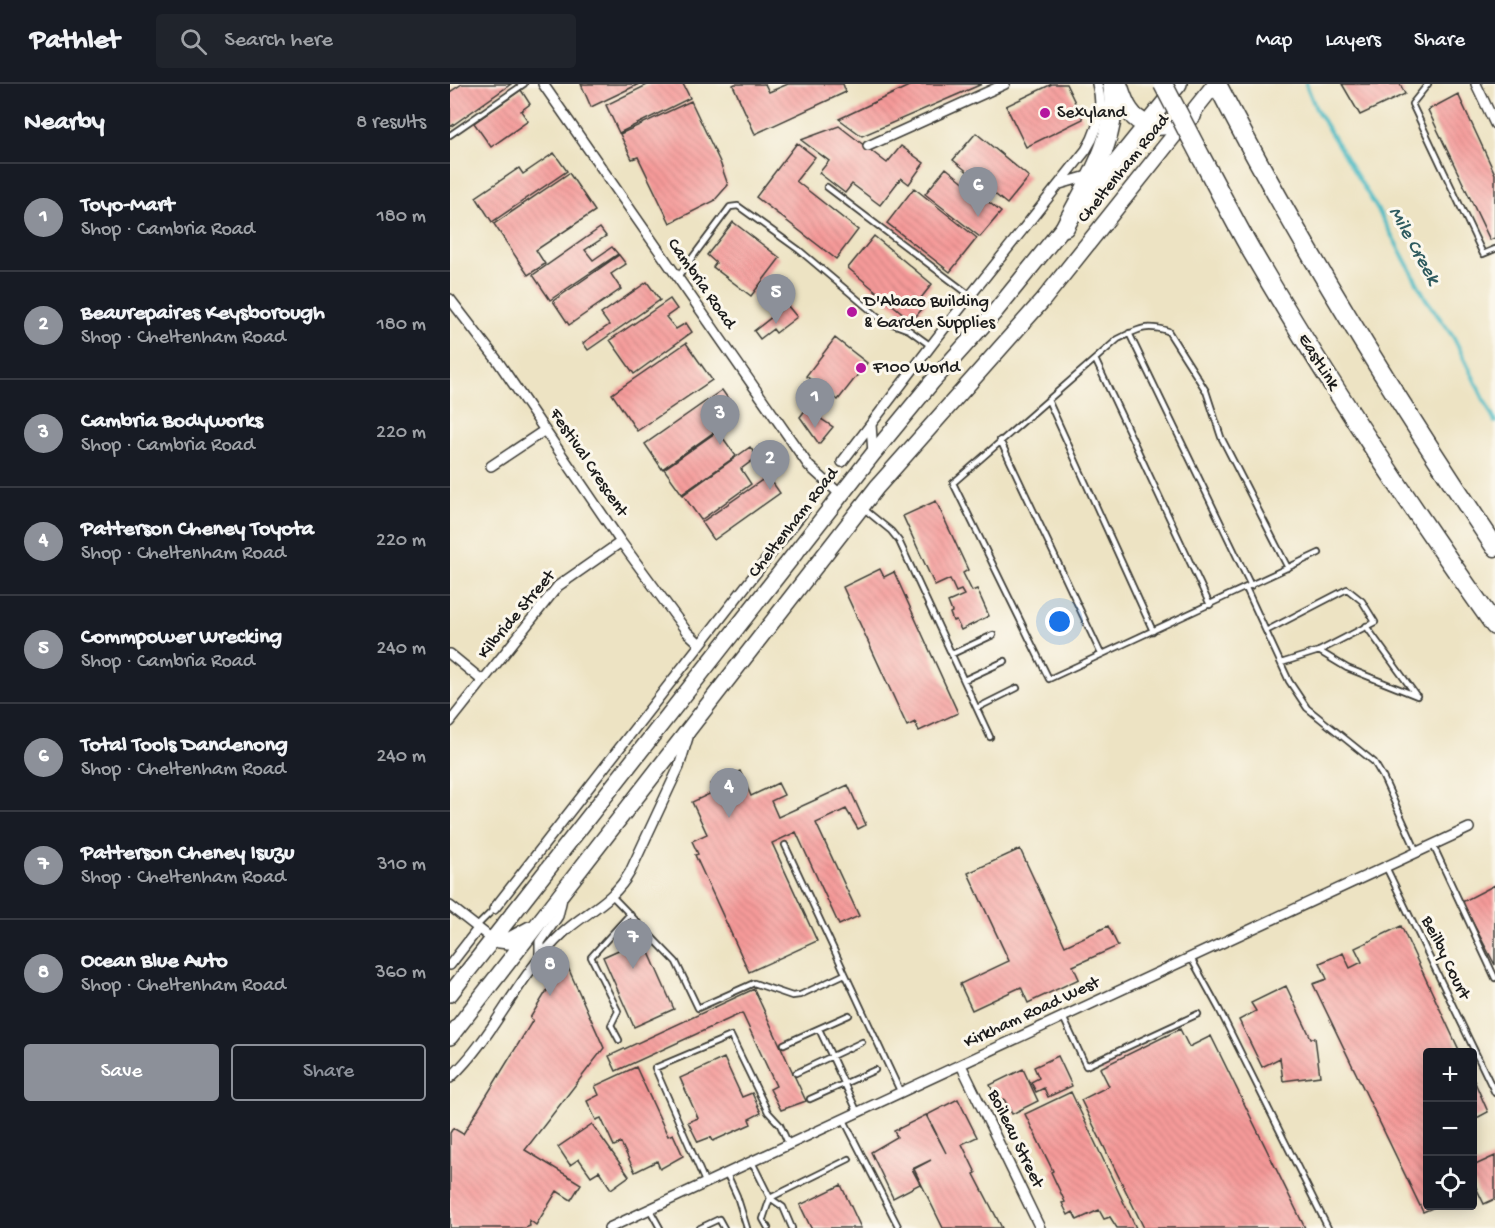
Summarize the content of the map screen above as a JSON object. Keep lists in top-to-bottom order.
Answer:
{
  "streets": {
    "highway": ["EastLink"],
    "main road": ["Cheltenham Road"],
    "street": [
      "Cambria Road",
      "Festival Crescent",
      "Kilbride Street",
      "Kirkham Road West",
      "Boileau Street"
    ],
    "lane": ["Beilby Court"]
  },
  "crossings": [
    ["Cheltenham Road", "Cambria Road"],
    ["Cheltenham Road", "Festival Crescent"],
    ["Festival Crescent", "Kilbride Street"],
    ["Beilby Court", "Kirkham Road West"],
    ["Kirkham Road West", "Boileau Street"]
  ],
  "water": ["Mile Creek"],
  "places": ["Sexyland", "D'Abaco Building & Garden Supplies", "F100 World"],
  "page": {
    "header": "Pathlet",
    "search": "Search here",
    "nav": ["Map", "Layers", "Share"],
    "heading": ["Nearby", "8 results"],
    "list": [
      {
        "mark": "1",
        "name": "Toyo-Mart",
        "note": "Shop · Cambria Road",
        "value": "180 m"
      },
      {
        "mark": "2",
        "name": "Beaurepaires Keysborough",
        "note": "Shop · Cheltenham Road",
        "value": "180 m"
      },
      {
        "mark": "3",
        "name": "Cambria Bodyworks",
        "note": "Shop · Cambria Road",
        "value": "220 m"
      },
      {
        "mark": "4",
        "name": "Patterson Cheney Toyota",
        "note": "Shop · Cheltenham Road",
        "value": "220 m"
      },
      {
        "mark": "5",
        "name": "Commpower Wrecking",
        "note": "Shop · Cambria Road",
        "value": "240 m"
      },
      {
        "mark": "6",
        "name": "Total Tools Dandenong",
        "note": "Shop · Cheltenham Road",
        "value": "240 m"
      },
      {
        "mark": "7",
        "name": "Patterson Cheney Isuzu",
        "note": "Shop · Cheltenham Road",
        "value": "310 m"
      },
      {
        "mark": "8",
        "name": "Ocean Blue Auto",
        "note": "Shop · Cheltenham Road",
        "value": "360 m"
      }
    ],
    "pins": [
      "6",
      "5",
      "1",
      "3",
      "2",
      "4",
      "7",
      "8"
    ],
    "buttons": ["Save", "Share"],
    "map_buttons": ["+", "−"]
  }
}
